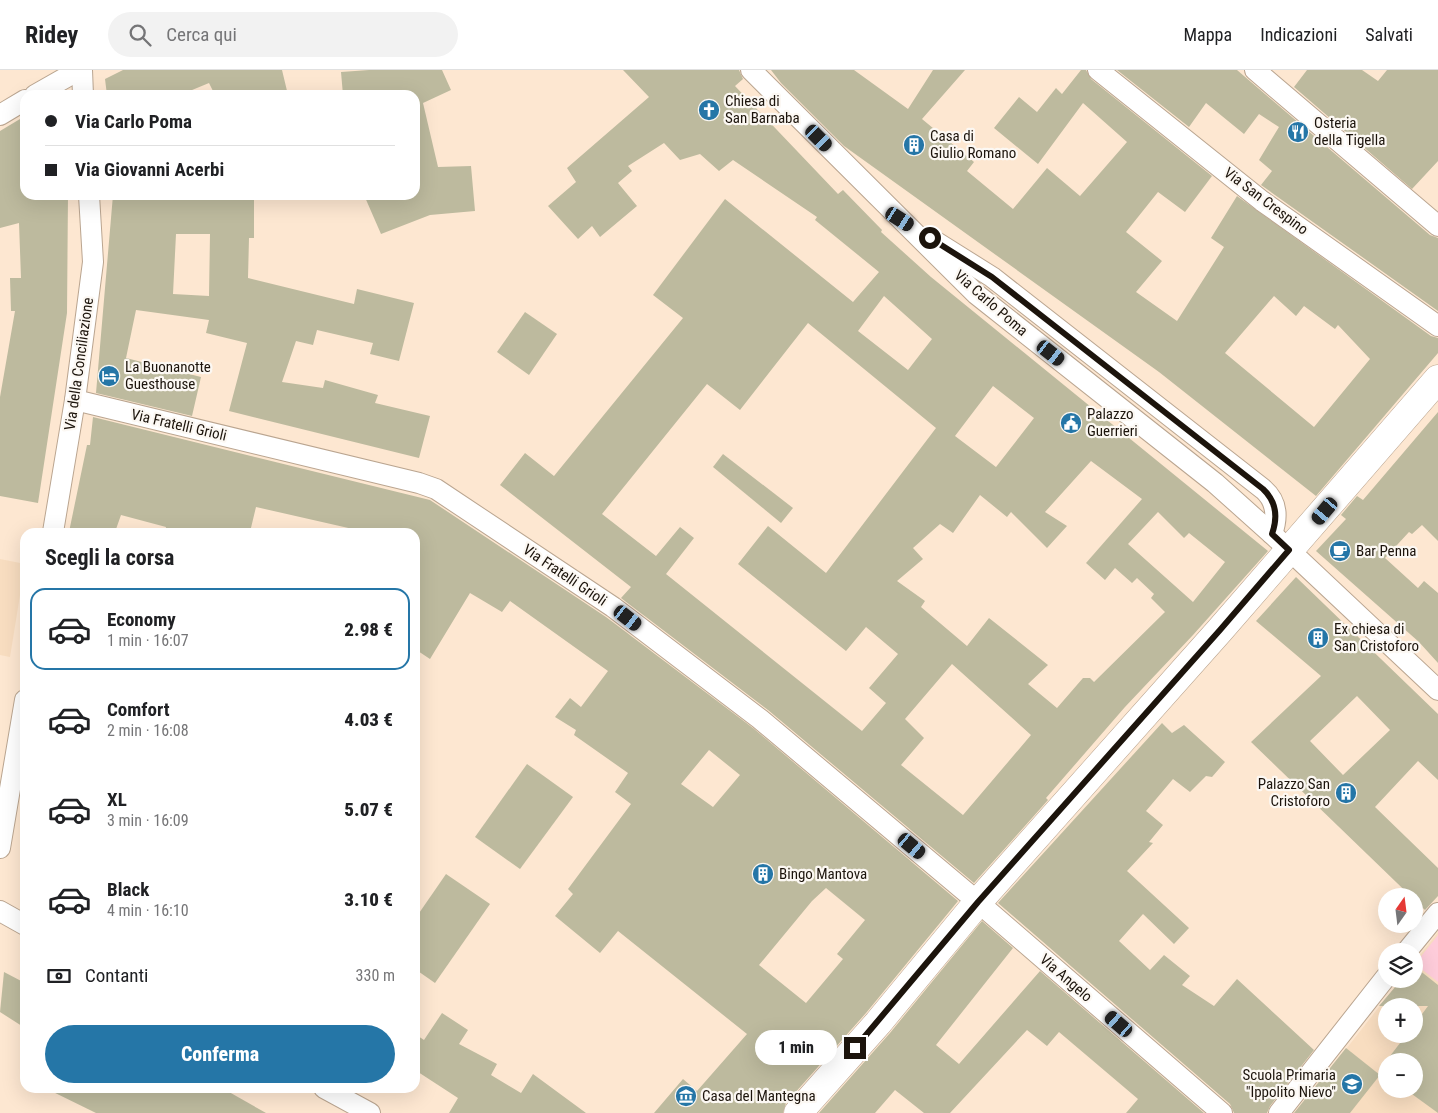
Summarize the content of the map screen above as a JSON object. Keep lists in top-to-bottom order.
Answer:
{
  "streets": {
    "street": [
      "Via San Crespino",
      "Via Carlo Poma",
      "Via della Conciliazione",
      "Via Fratelli Grioli",
      "Via Angelo"
    ]
  },
  "crossings": [
    ["Via della Conciliazione", "Via Fratelli Grioli"],
    ["Via Fratelli Grioli", "Via Angelo"]
  ],
  "places": {
    "church": ["Chiesa di San Barnaba"],
    "restaurant": ["Osteria della Tigella"],
    "building": [
      "Casa di Giulio Romano",
      "Ex chiesa di San Cristoforo",
      "Palazzo San Cristoforo",
      "Bingo Mantova"
    ],
    "hotel": ["La Buonanotte Guesthouse"],
    "public building": ["Palazzo Guerrieri"],
    "cafe": ["Bar Penna"],
    "school or university": ["Scuola Primaria \"Ippolito Nievo\""],
    "museum": ["Casa del Mantegna"]
  },
  "north": "top",
  "page": {
    "header": "Ridey",
    "search": "Cerca qui",
    "nav": ["Mappa", "Indicazioni", "Salvati"],
    "banner": ["Via Carlo Poma", "Via Giovanni Acerbi"],
    "heading": "Scegli la corsa",
    "list": [
      {
        "name": "Economy",
        "note": "1 min · 16:07",
        "value": "2.98 €"
      },
      {
        "name": "Comfort",
        "note": "2 min · 16:08",
        "value": "4.03 €"
      },
      {
        "name": "XL",
        "note": "3 min · 16:09",
        "value": "5.07 €"
      },
      {
        "name": "Black",
        "note": "4 min · 16:10",
        "value": "3.10 €"
      }
    ],
    "map_buttons": ["+", "−"],
    "pay": ["Contanti", "330 m"],
    "buttons": "Conferma",
    "bubble": "1 min"
  }
}
